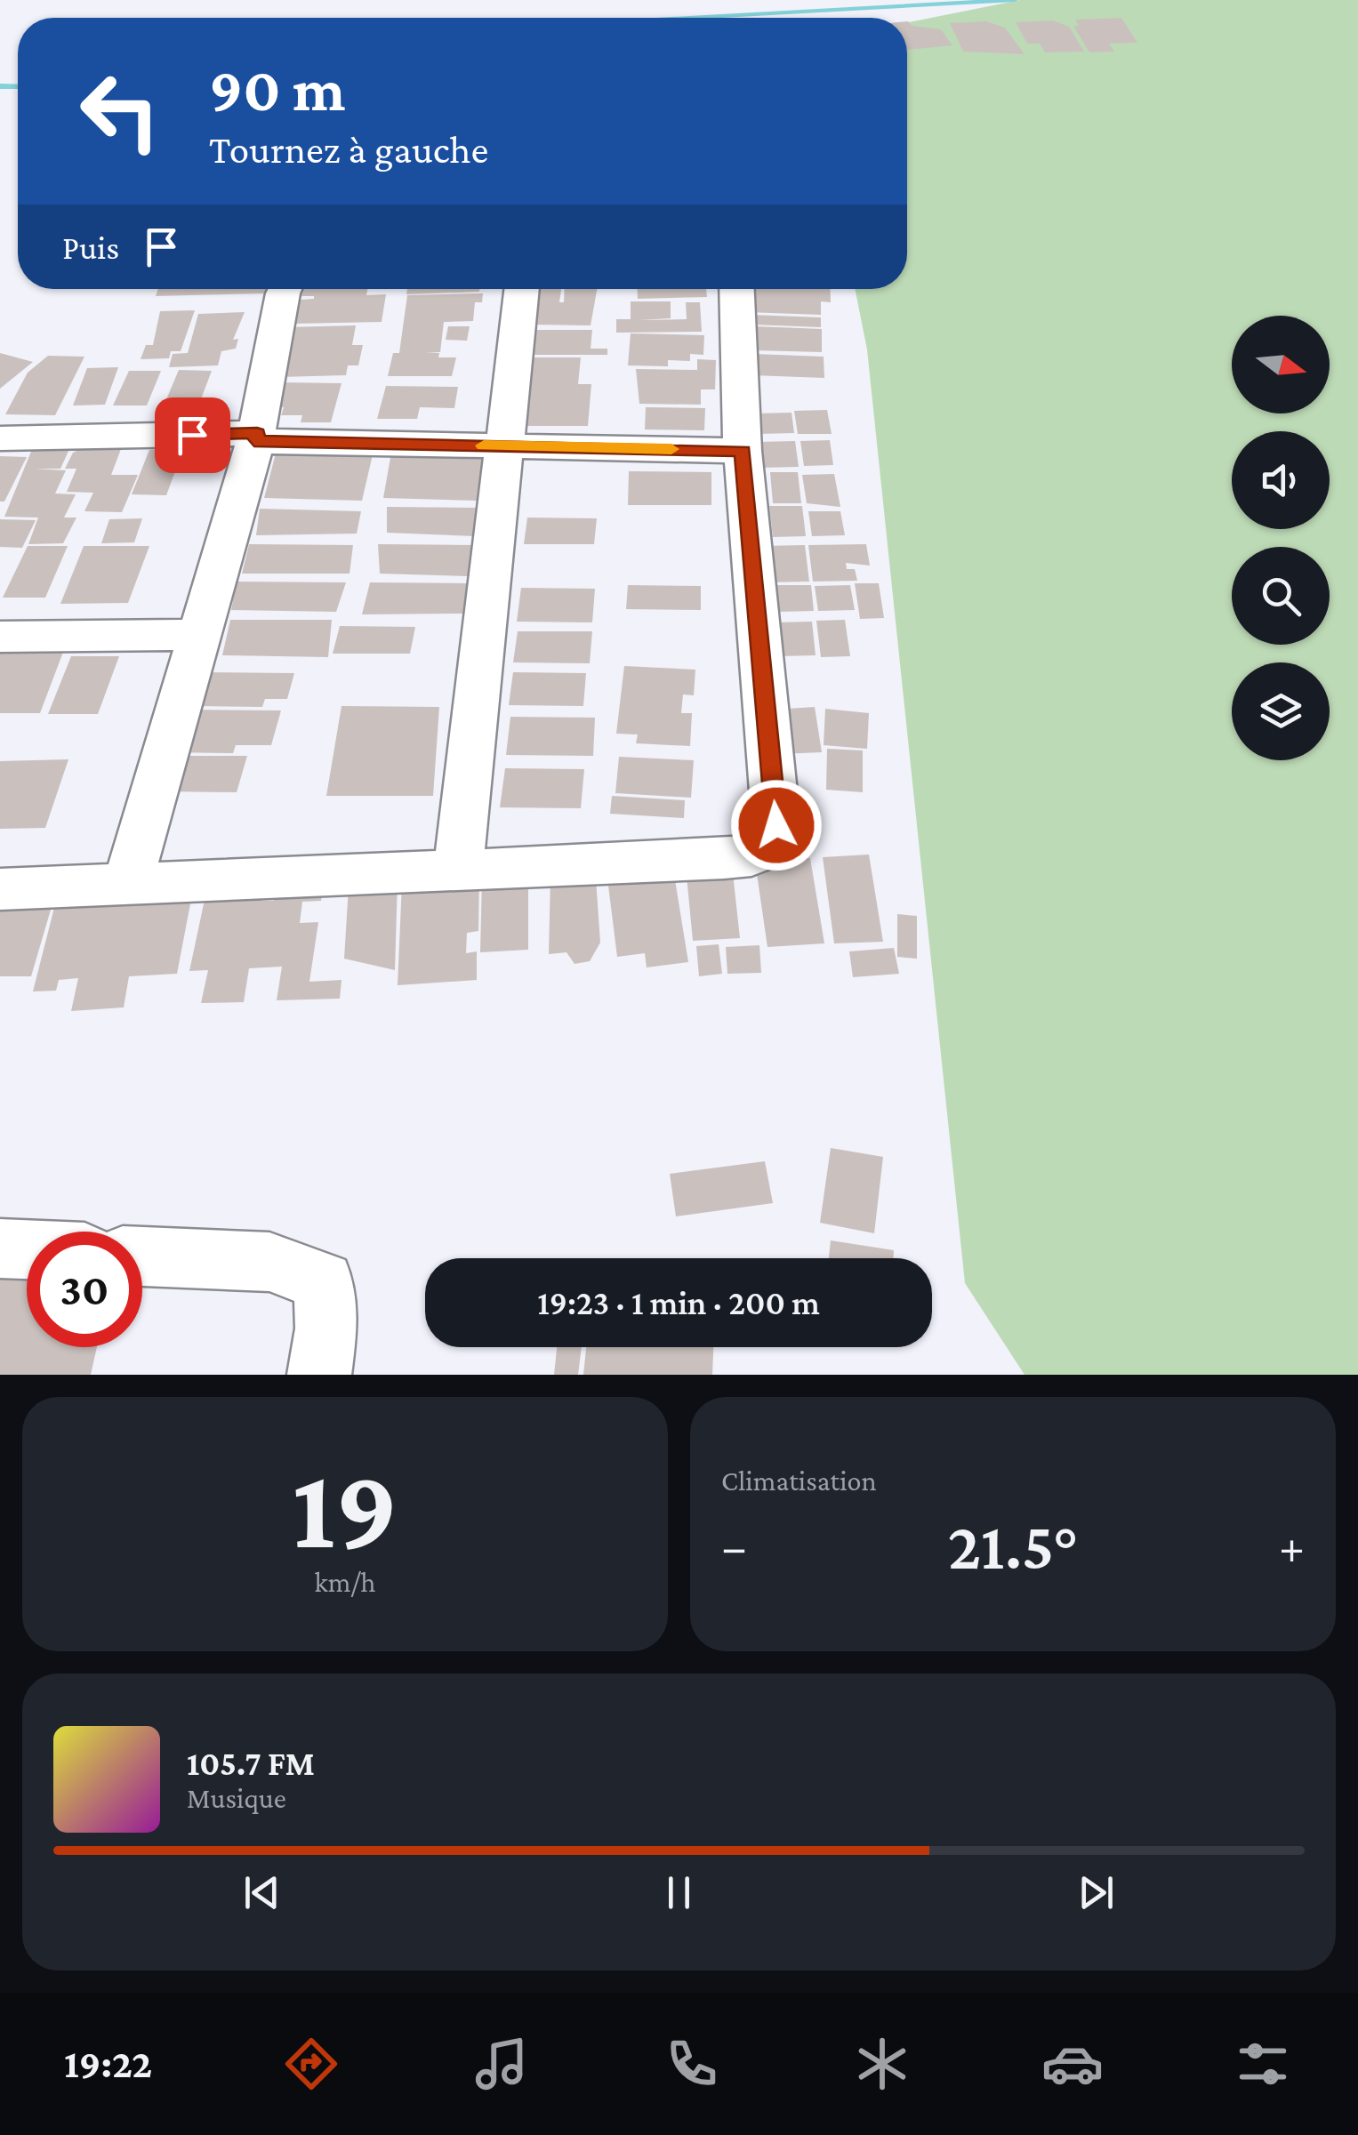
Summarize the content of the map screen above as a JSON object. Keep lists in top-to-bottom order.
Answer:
{
  "north": "right",
  "page": {
    "turn": ["90 m", "Tournez à gauche"],
    "then": "Puis",
    "limit": "30",
    "trip": "19:23 · 1 min · 200 m",
    "tile": [
      ["19", "km/h"],
      "Climatisation"
    ],
    "heat": ["−", "21.5°", "+"],
    "song": ["105.7 FM", "Musique"],
    "tabs": "19:22"
  }
}
